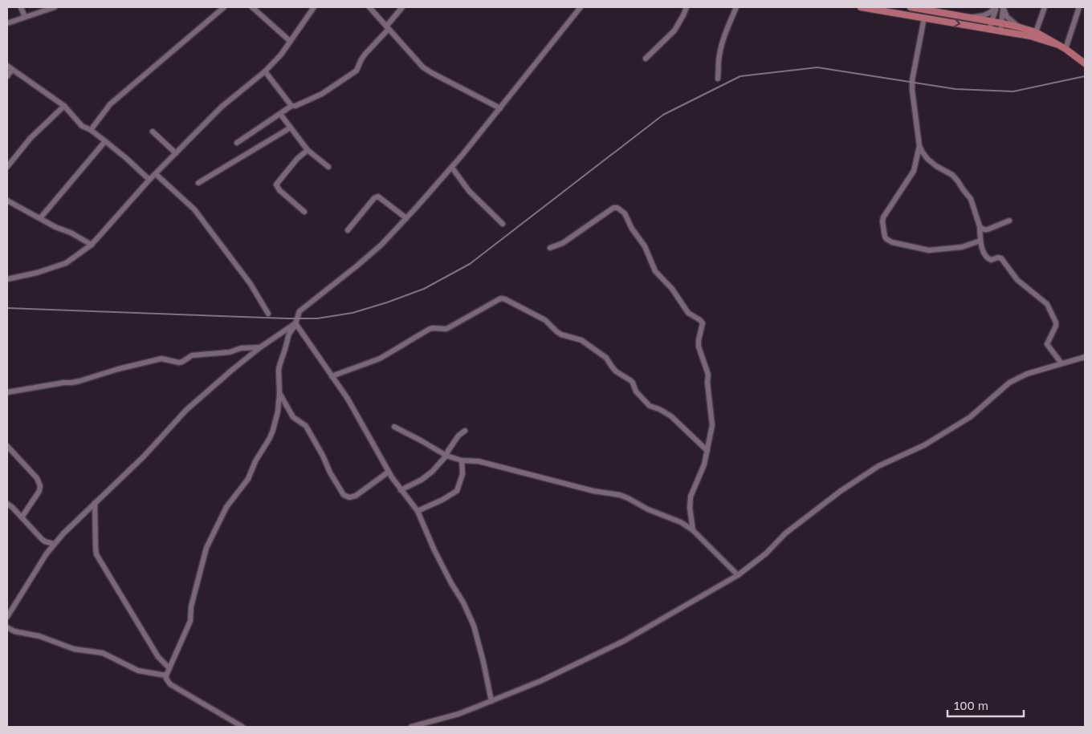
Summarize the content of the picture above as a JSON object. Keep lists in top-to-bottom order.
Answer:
{
  "scale_bar": "100 m"
}
